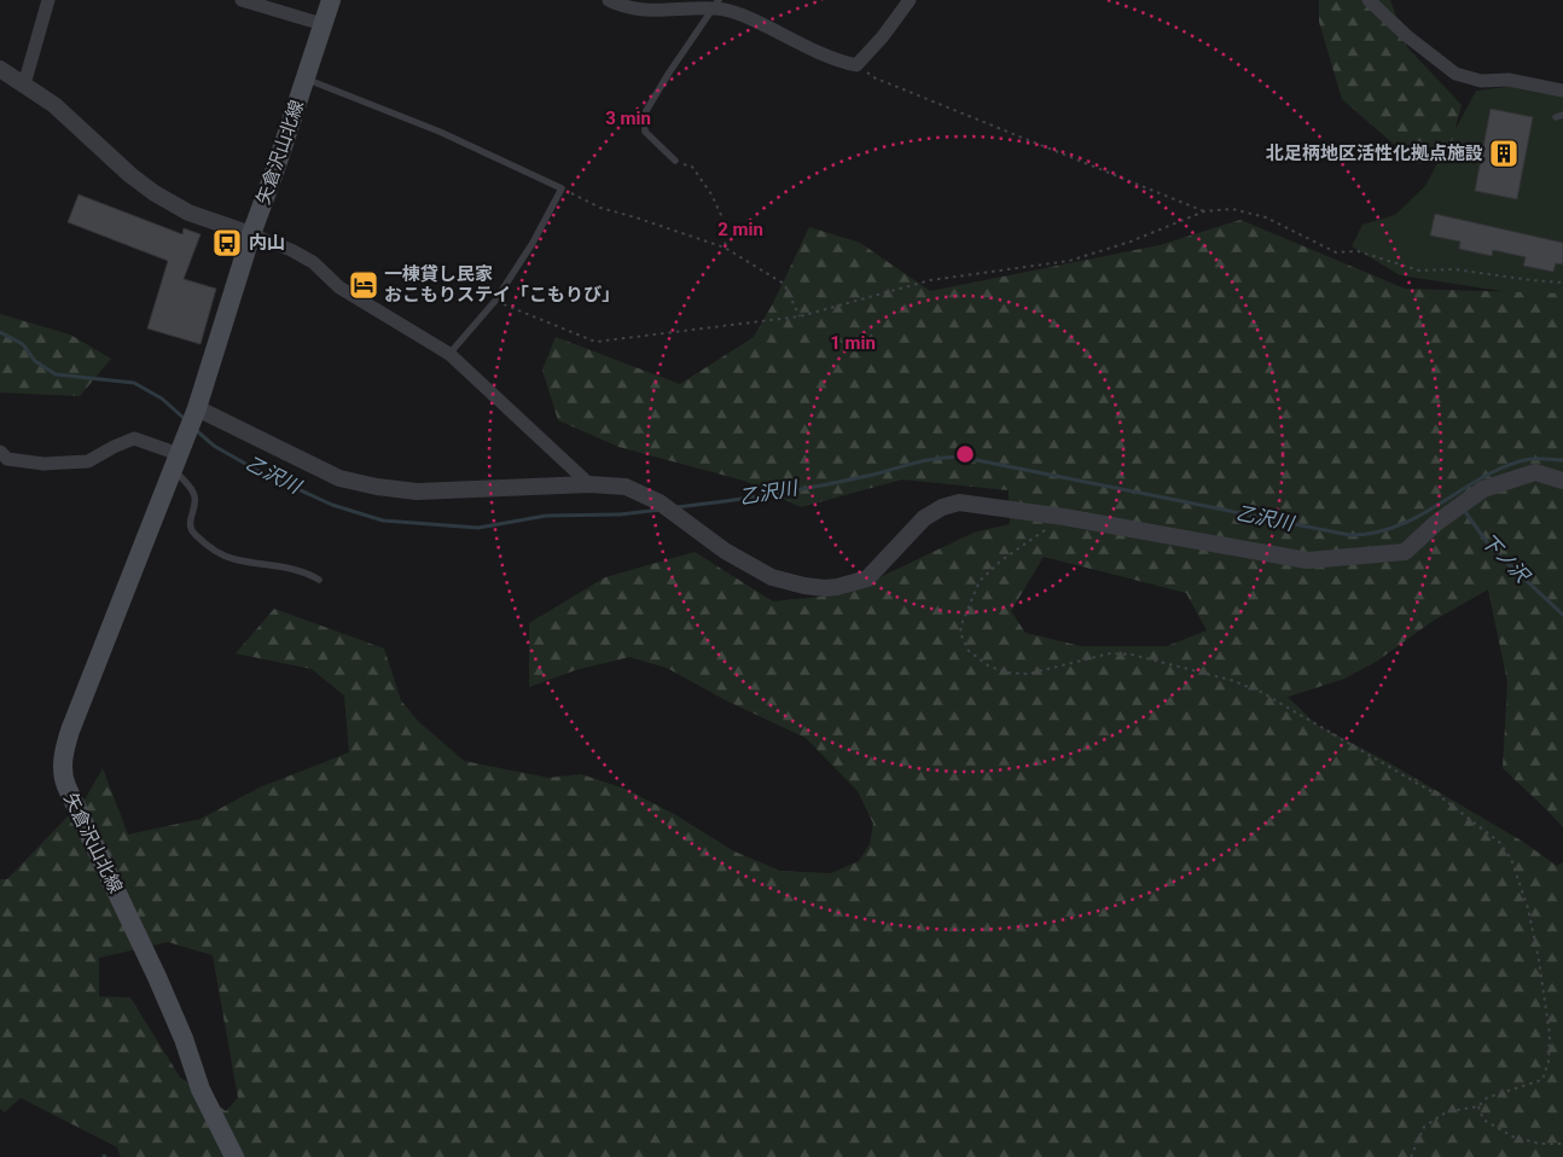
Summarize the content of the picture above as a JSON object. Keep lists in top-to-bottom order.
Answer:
{
  "streets": {
    "main road": ["矢倉沢山北線"]
  },
  "water": ["乙沢川", "下ノ沢"],
  "places": {
    "building": ["北足柄地区活性化拠点施設"],
    "bus stop": ["内山"],
    "hotel": ["一棟貸し民家 おこもりステイ「こもりび」"]
  },
  "rings": ["3 min", "2 min", "1 min"]
}
